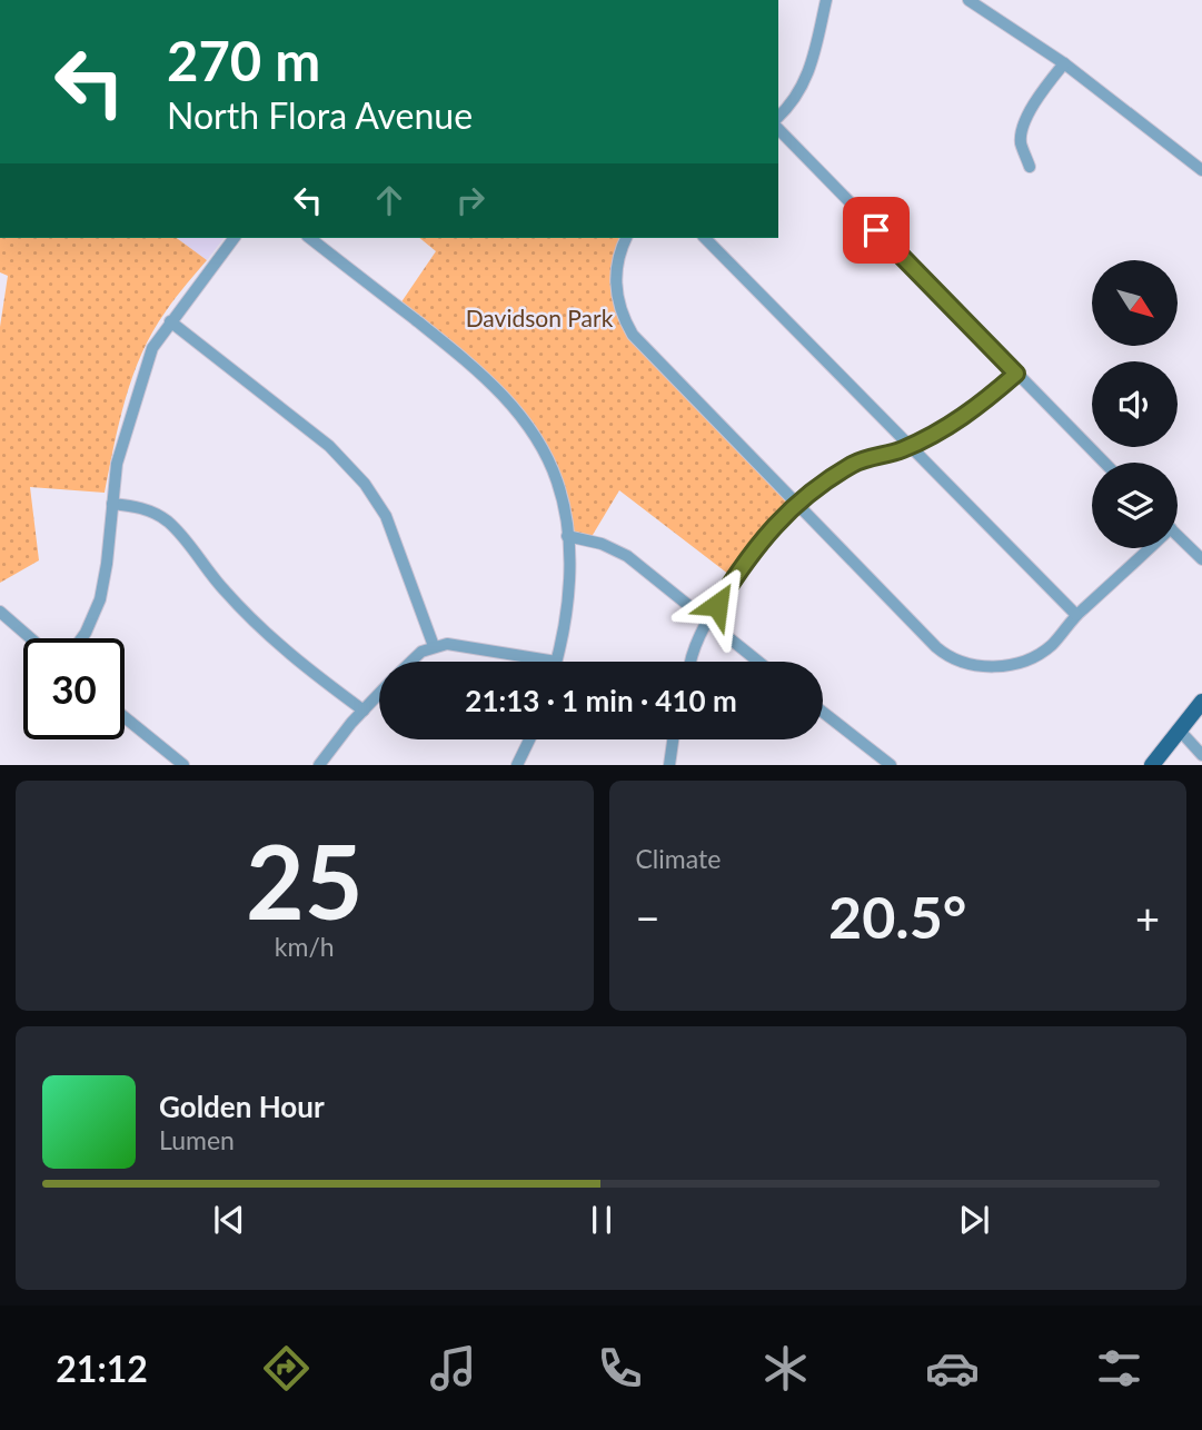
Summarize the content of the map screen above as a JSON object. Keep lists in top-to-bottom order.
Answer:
{
  "parks": ["Davidson Park"],
  "north": "bottom right",
  "page": {
    "turn": ["270 m", "North Flora Avenue"],
    "limit": "30",
    "trip": "21:13 · 1 min · 410 m",
    "tile": [
      ["25", "km/h"],
      "Climate"
    ],
    "heat": ["−", "20.5°", "+"],
    "song": ["Golden Hour", "Lumen"],
    "tabs": "21:12"
  }
}
